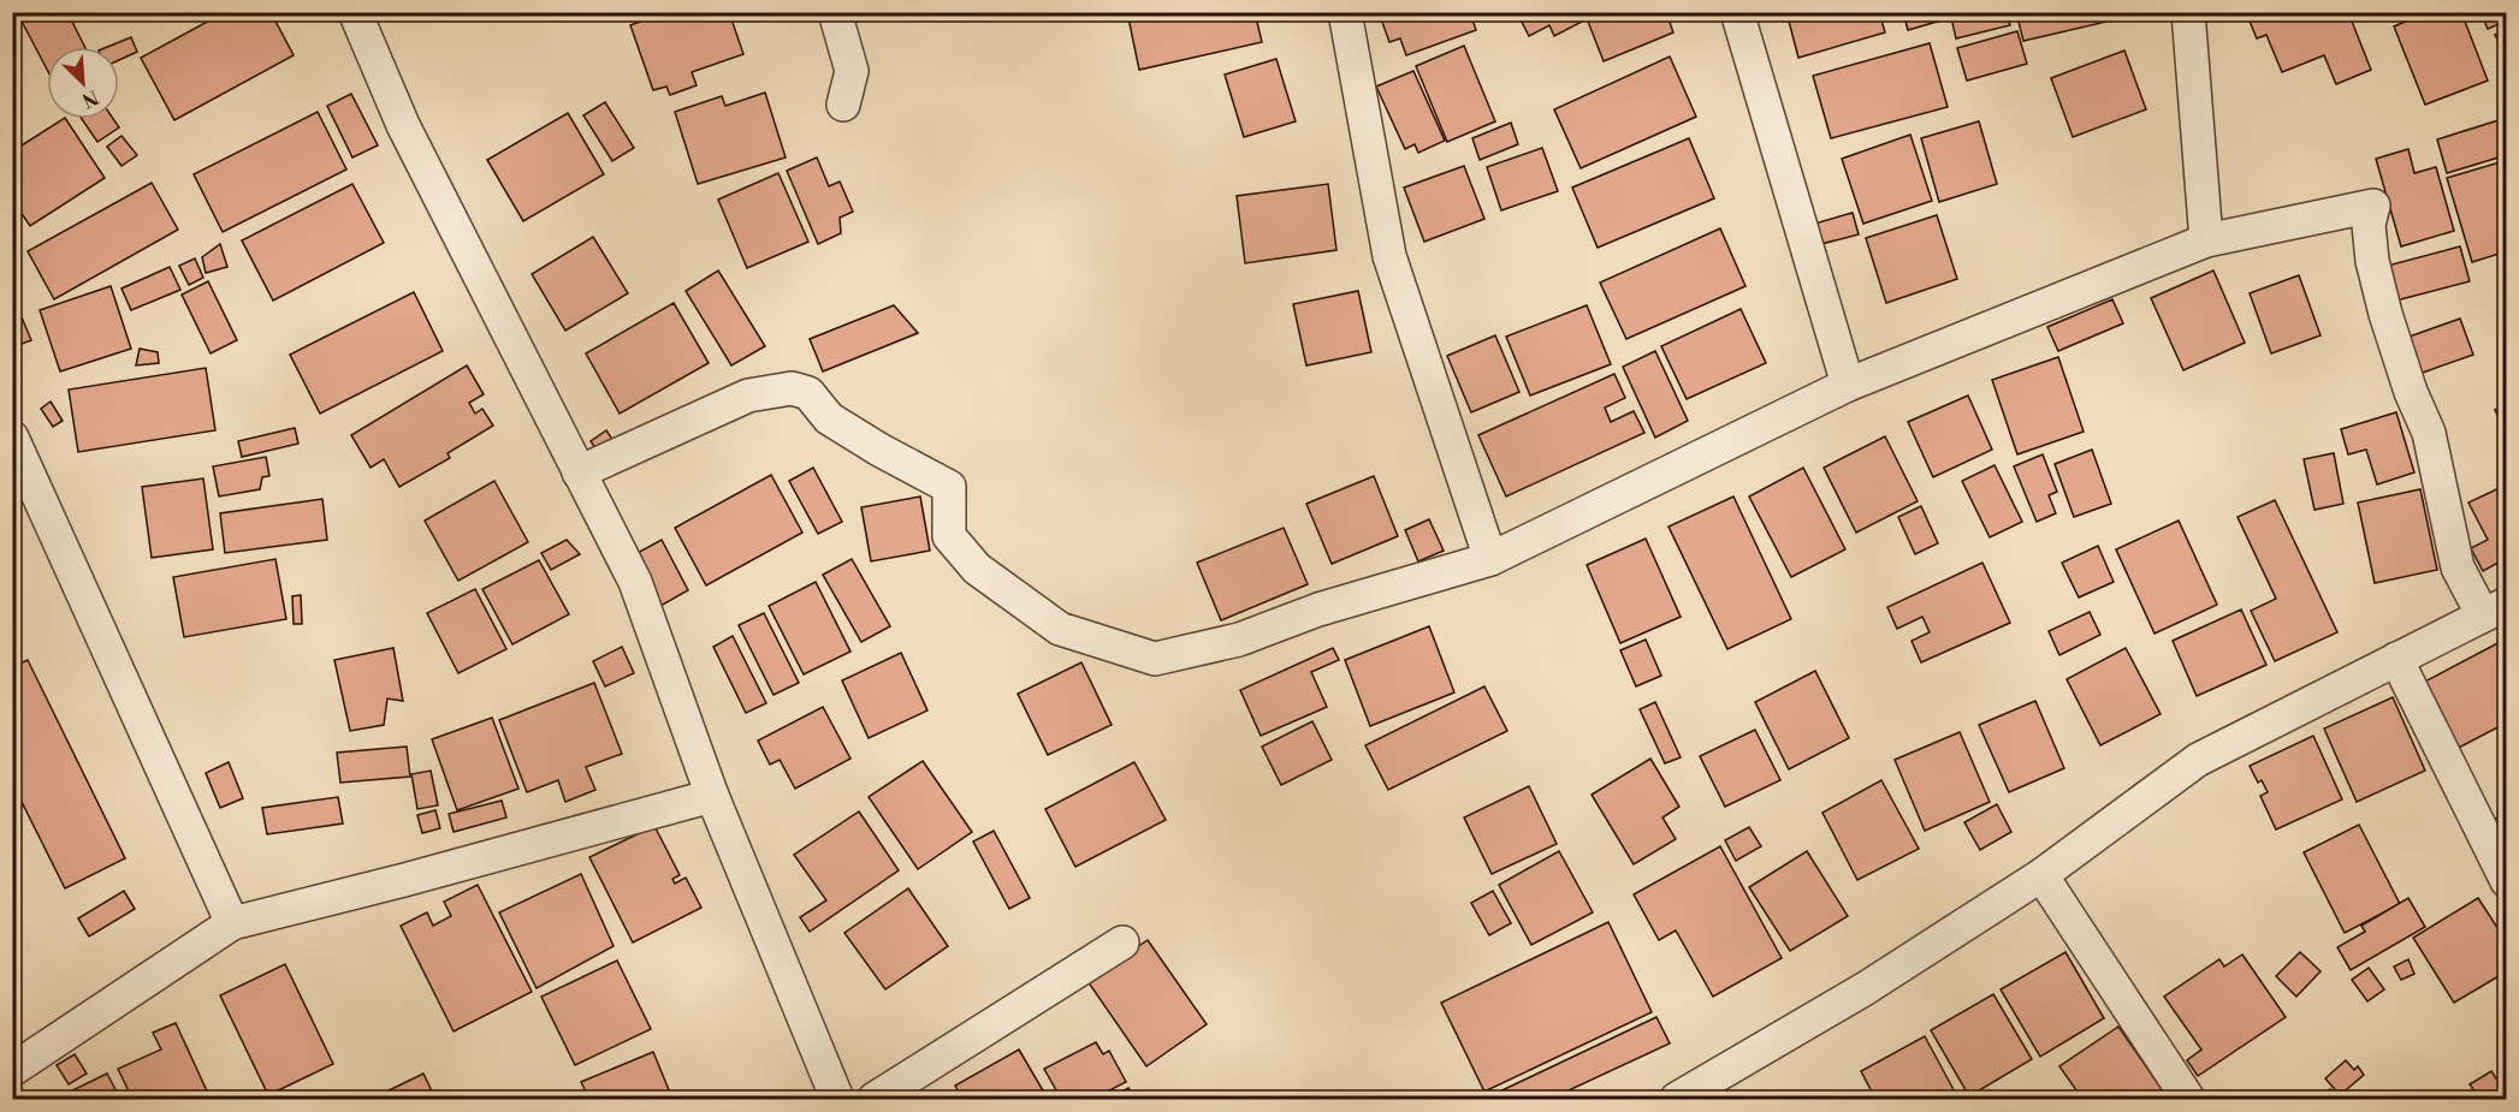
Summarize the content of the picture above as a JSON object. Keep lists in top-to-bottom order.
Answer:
{
  "north": "bottom right"
}
